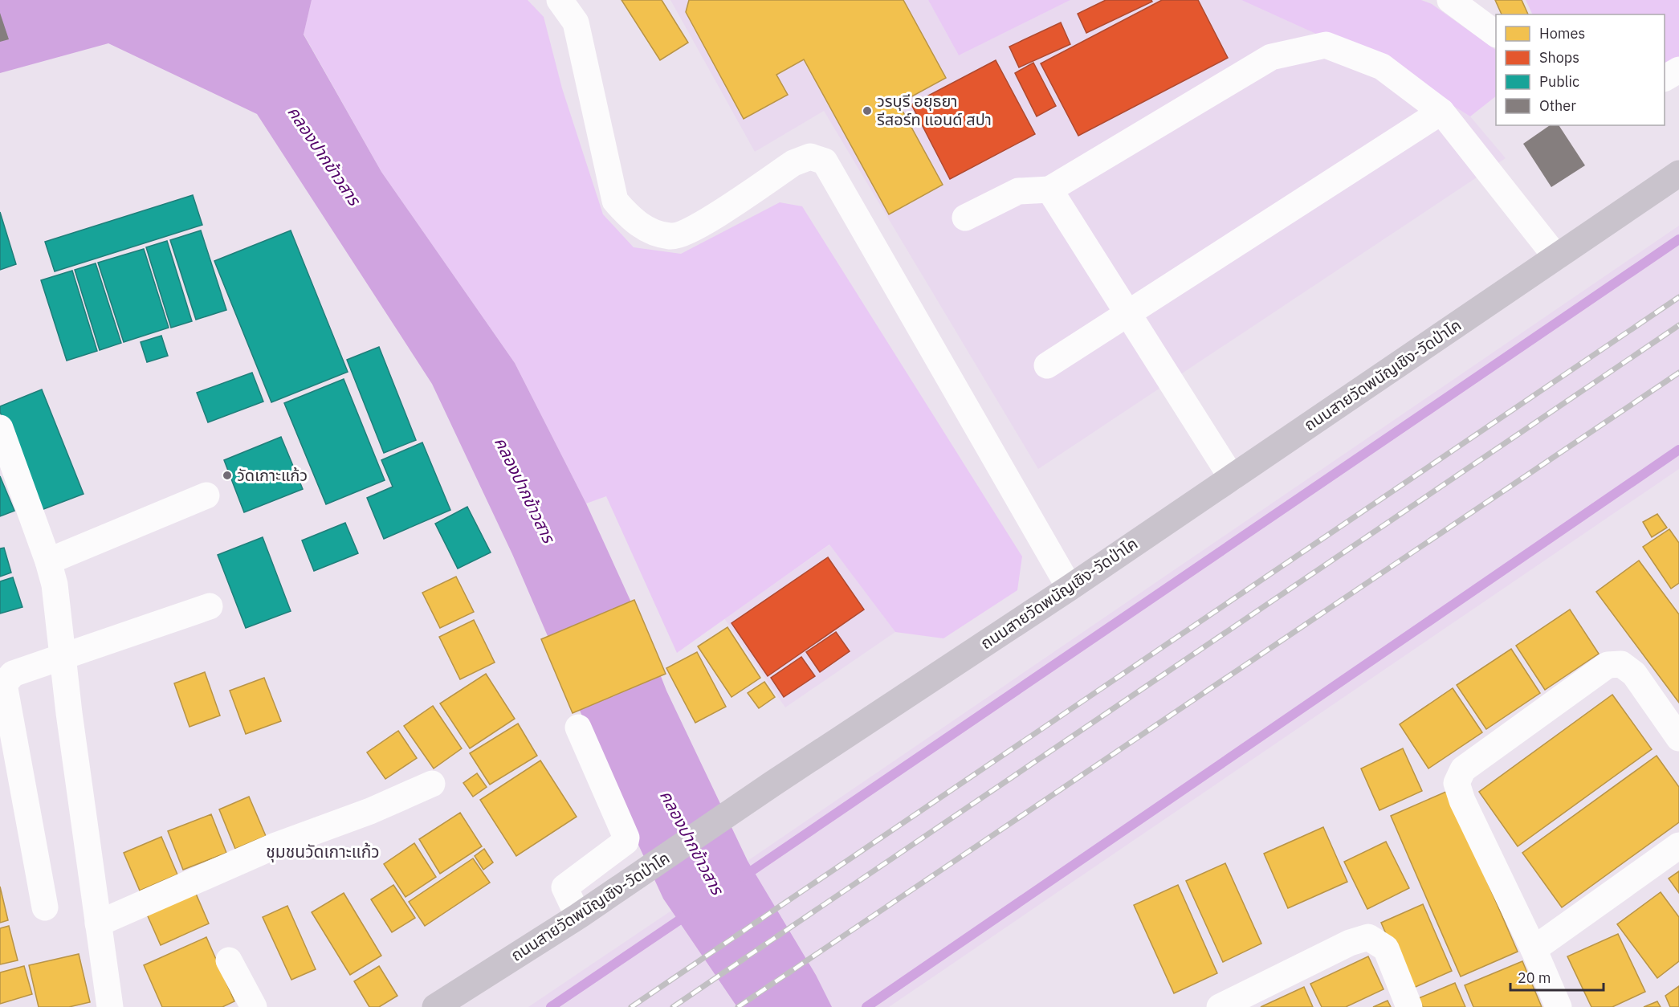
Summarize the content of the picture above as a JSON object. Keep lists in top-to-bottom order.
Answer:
{
  "streets": {
    "main road": ["ถนนสายวัดพนัญเชิง-วัดป่าโค"]
  },
  "districts": ["ชุมชนวัดเกาะแก้ว"],
  "water": ["คลองปากข้าวสาร"],
  "places": ["วรบุรี อยุธยา รีสอร์ท แอนด์ สปา", "วัดเกาะแก้ว"],
  "legend": [
    "Homes",
    "Shops",
    "Public",
    "Other"
  ],
  "scale_bar": "20 m"
}
